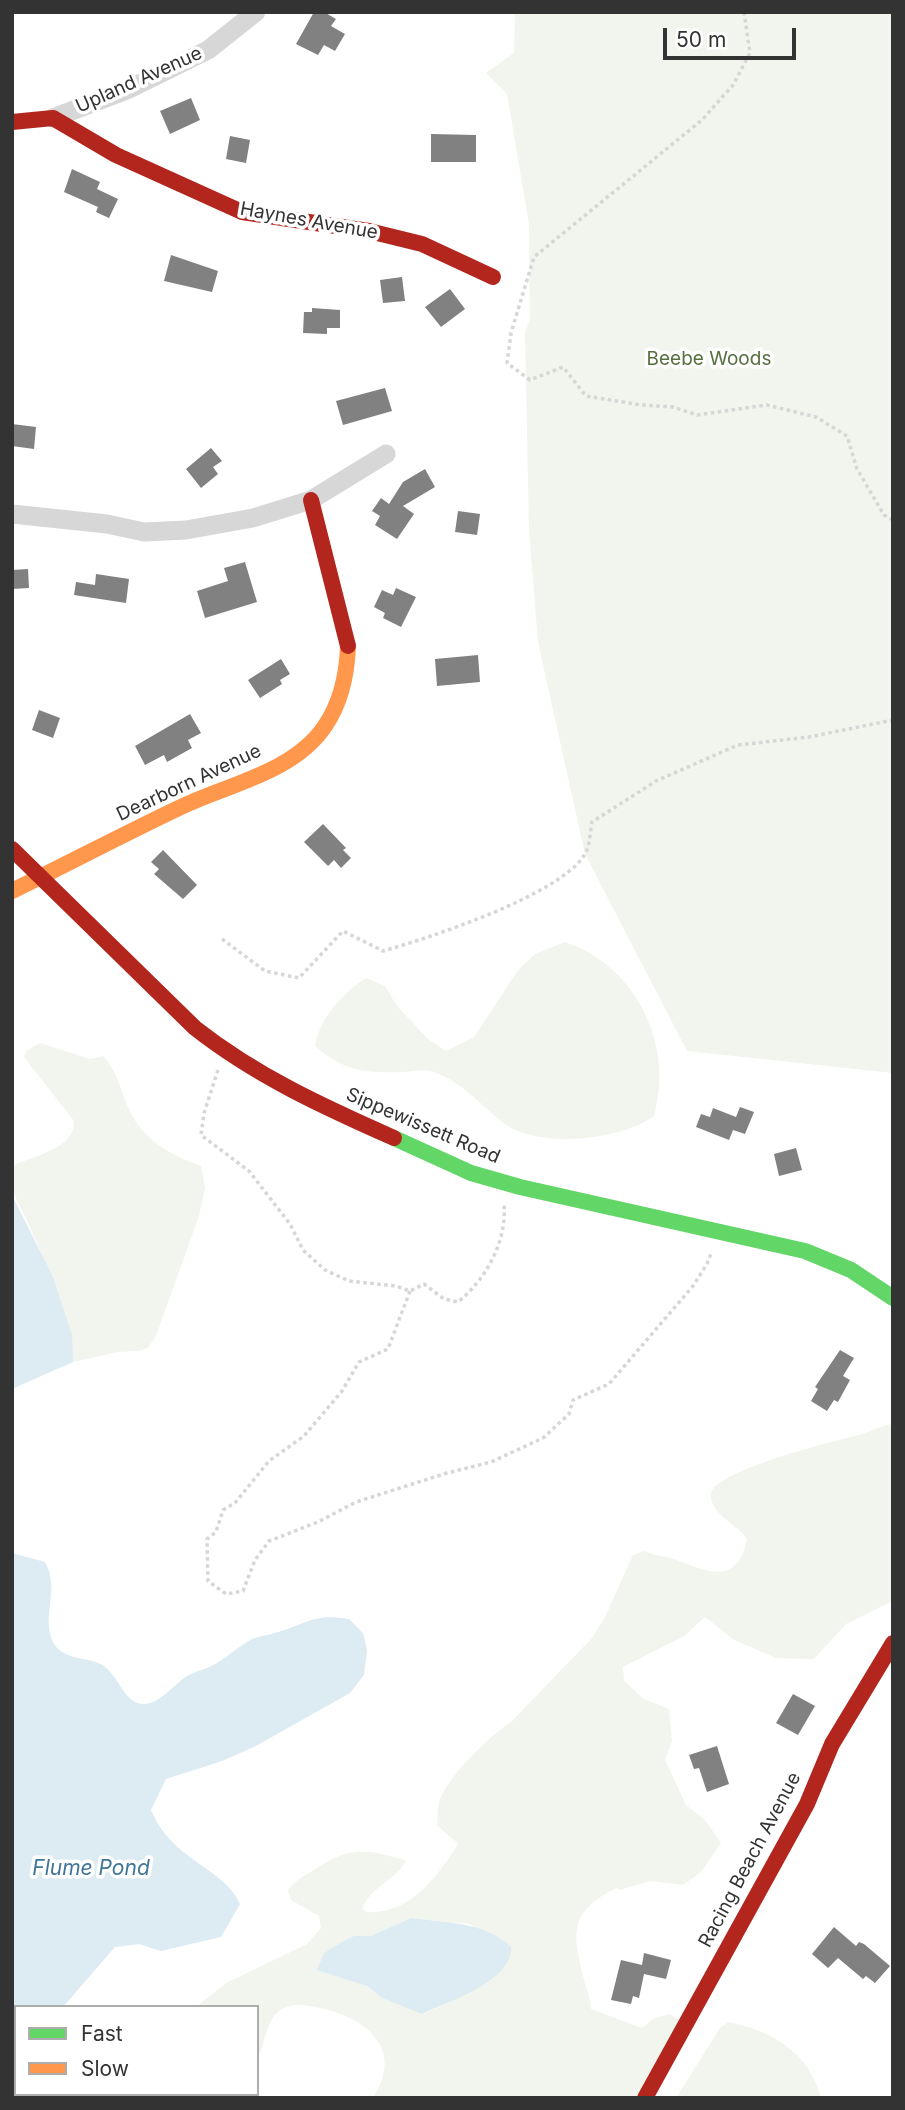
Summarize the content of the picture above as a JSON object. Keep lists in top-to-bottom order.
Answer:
{
  "streets": {
    "street": [
      "Upland Avenue",
      "Haynes Avenue",
      "Dearborn Avenue",
      "Sippewissett Road",
      "Racing Beach Avenue"
    ]
  },
  "crossings": [
    ["Upland Avenue", "Haynes Avenue"],
    ["Dearborn Avenue", "Sippewissett Road"]
  ],
  "water": ["Flume Pond"],
  "parks": ["Beebe Woods"],
  "legend": ["Fast", "Slow"],
  "scale_bar": "50 m"
}
